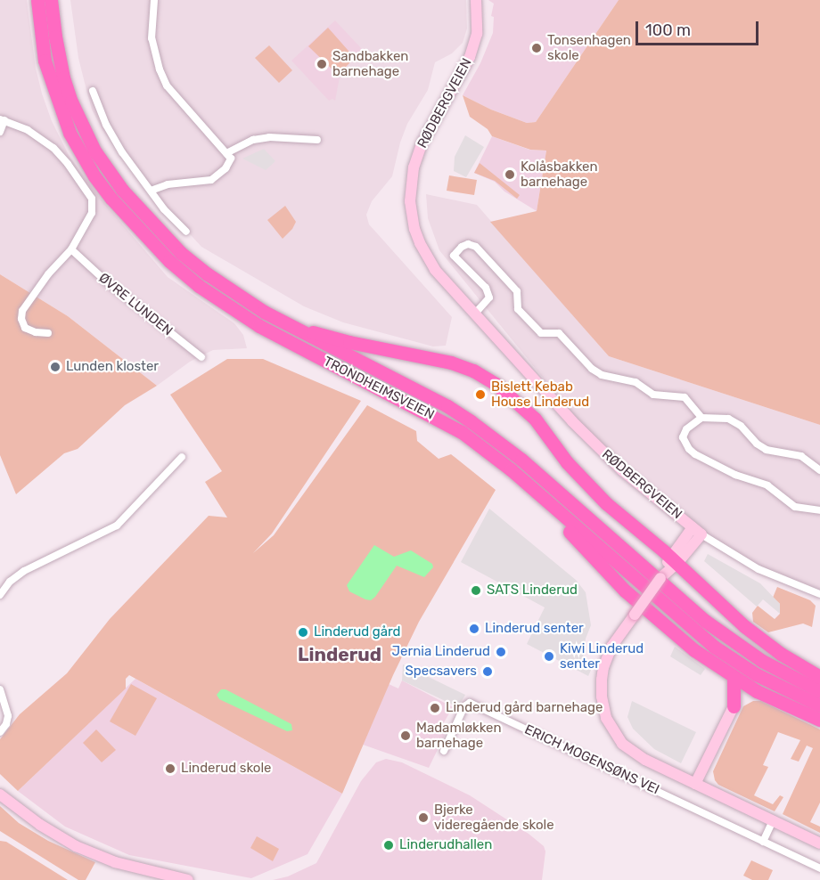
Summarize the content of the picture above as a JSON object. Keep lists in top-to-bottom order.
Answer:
{
  "streets": {
    "highway": ["TRONDHEIMSVEIEN"],
    "street": ["RØDBERGVEIEN", "ØVRE LUNDEN", "ERICH MOGENSØNS VEI"]
  },
  "crossings": [
    ["RØDBERGVEIEN", "ERICH MOGENSØNS VEI"]
  ],
  "districts": ["Linderud"],
  "places": [
    "Tonsenhagen skole",
    "Sandbakken barnehage",
    "Kolåsbakken barnehage",
    "Lunden kloster",
    "Bislett Kebab House Linderud",
    "SATS Linderud",
    "Linderud senter",
    "Linderud gård",
    "Jernia Linderud",
    "Kiwi Linderud senter",
    "Specsavers",
    "Linderud gård barnehage",
    "Madamløkken barnehage",
    "Linderud skole",
    "Bjerke videregående skole",
    "Linderudhallen"
  ],
  "scale_bar": "100 m"
}
